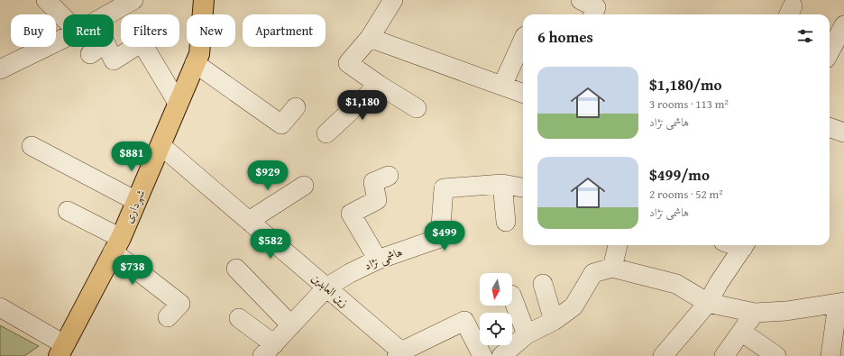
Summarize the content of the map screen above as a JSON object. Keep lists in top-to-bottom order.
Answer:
{
  "streets": {
    "main road": ["شهرداری"],
    "street": ["هاشمی نژاد", "زین العابدین"]
  },
  "crossings": [
    ["شهرداری", "زین العابدین"],
    ["هاشمی نژاد", "زین العابدین"]
  ],
  "north": "bottom",
  "page": {
    "chip": [
      "Buy",
      "Rent",
      "Filters",
      "New",
      "Apartment"
    ],
    "heading": "6 homes",
    "list": [
      {
        "name": "$1,180/mo",
        "note": "3 rooms · 113 m² · هاشمی نژاد"
      },
      {
        "name": "$499/mo",
        "note": "2 rooms · 52 m² · هاشمی نژاد"
      }
    ],
    "price": [
      "$1,180",
      "$881",
      "$929",
      "$499",
      "$582",
      "$738"
    ]
  }
}
